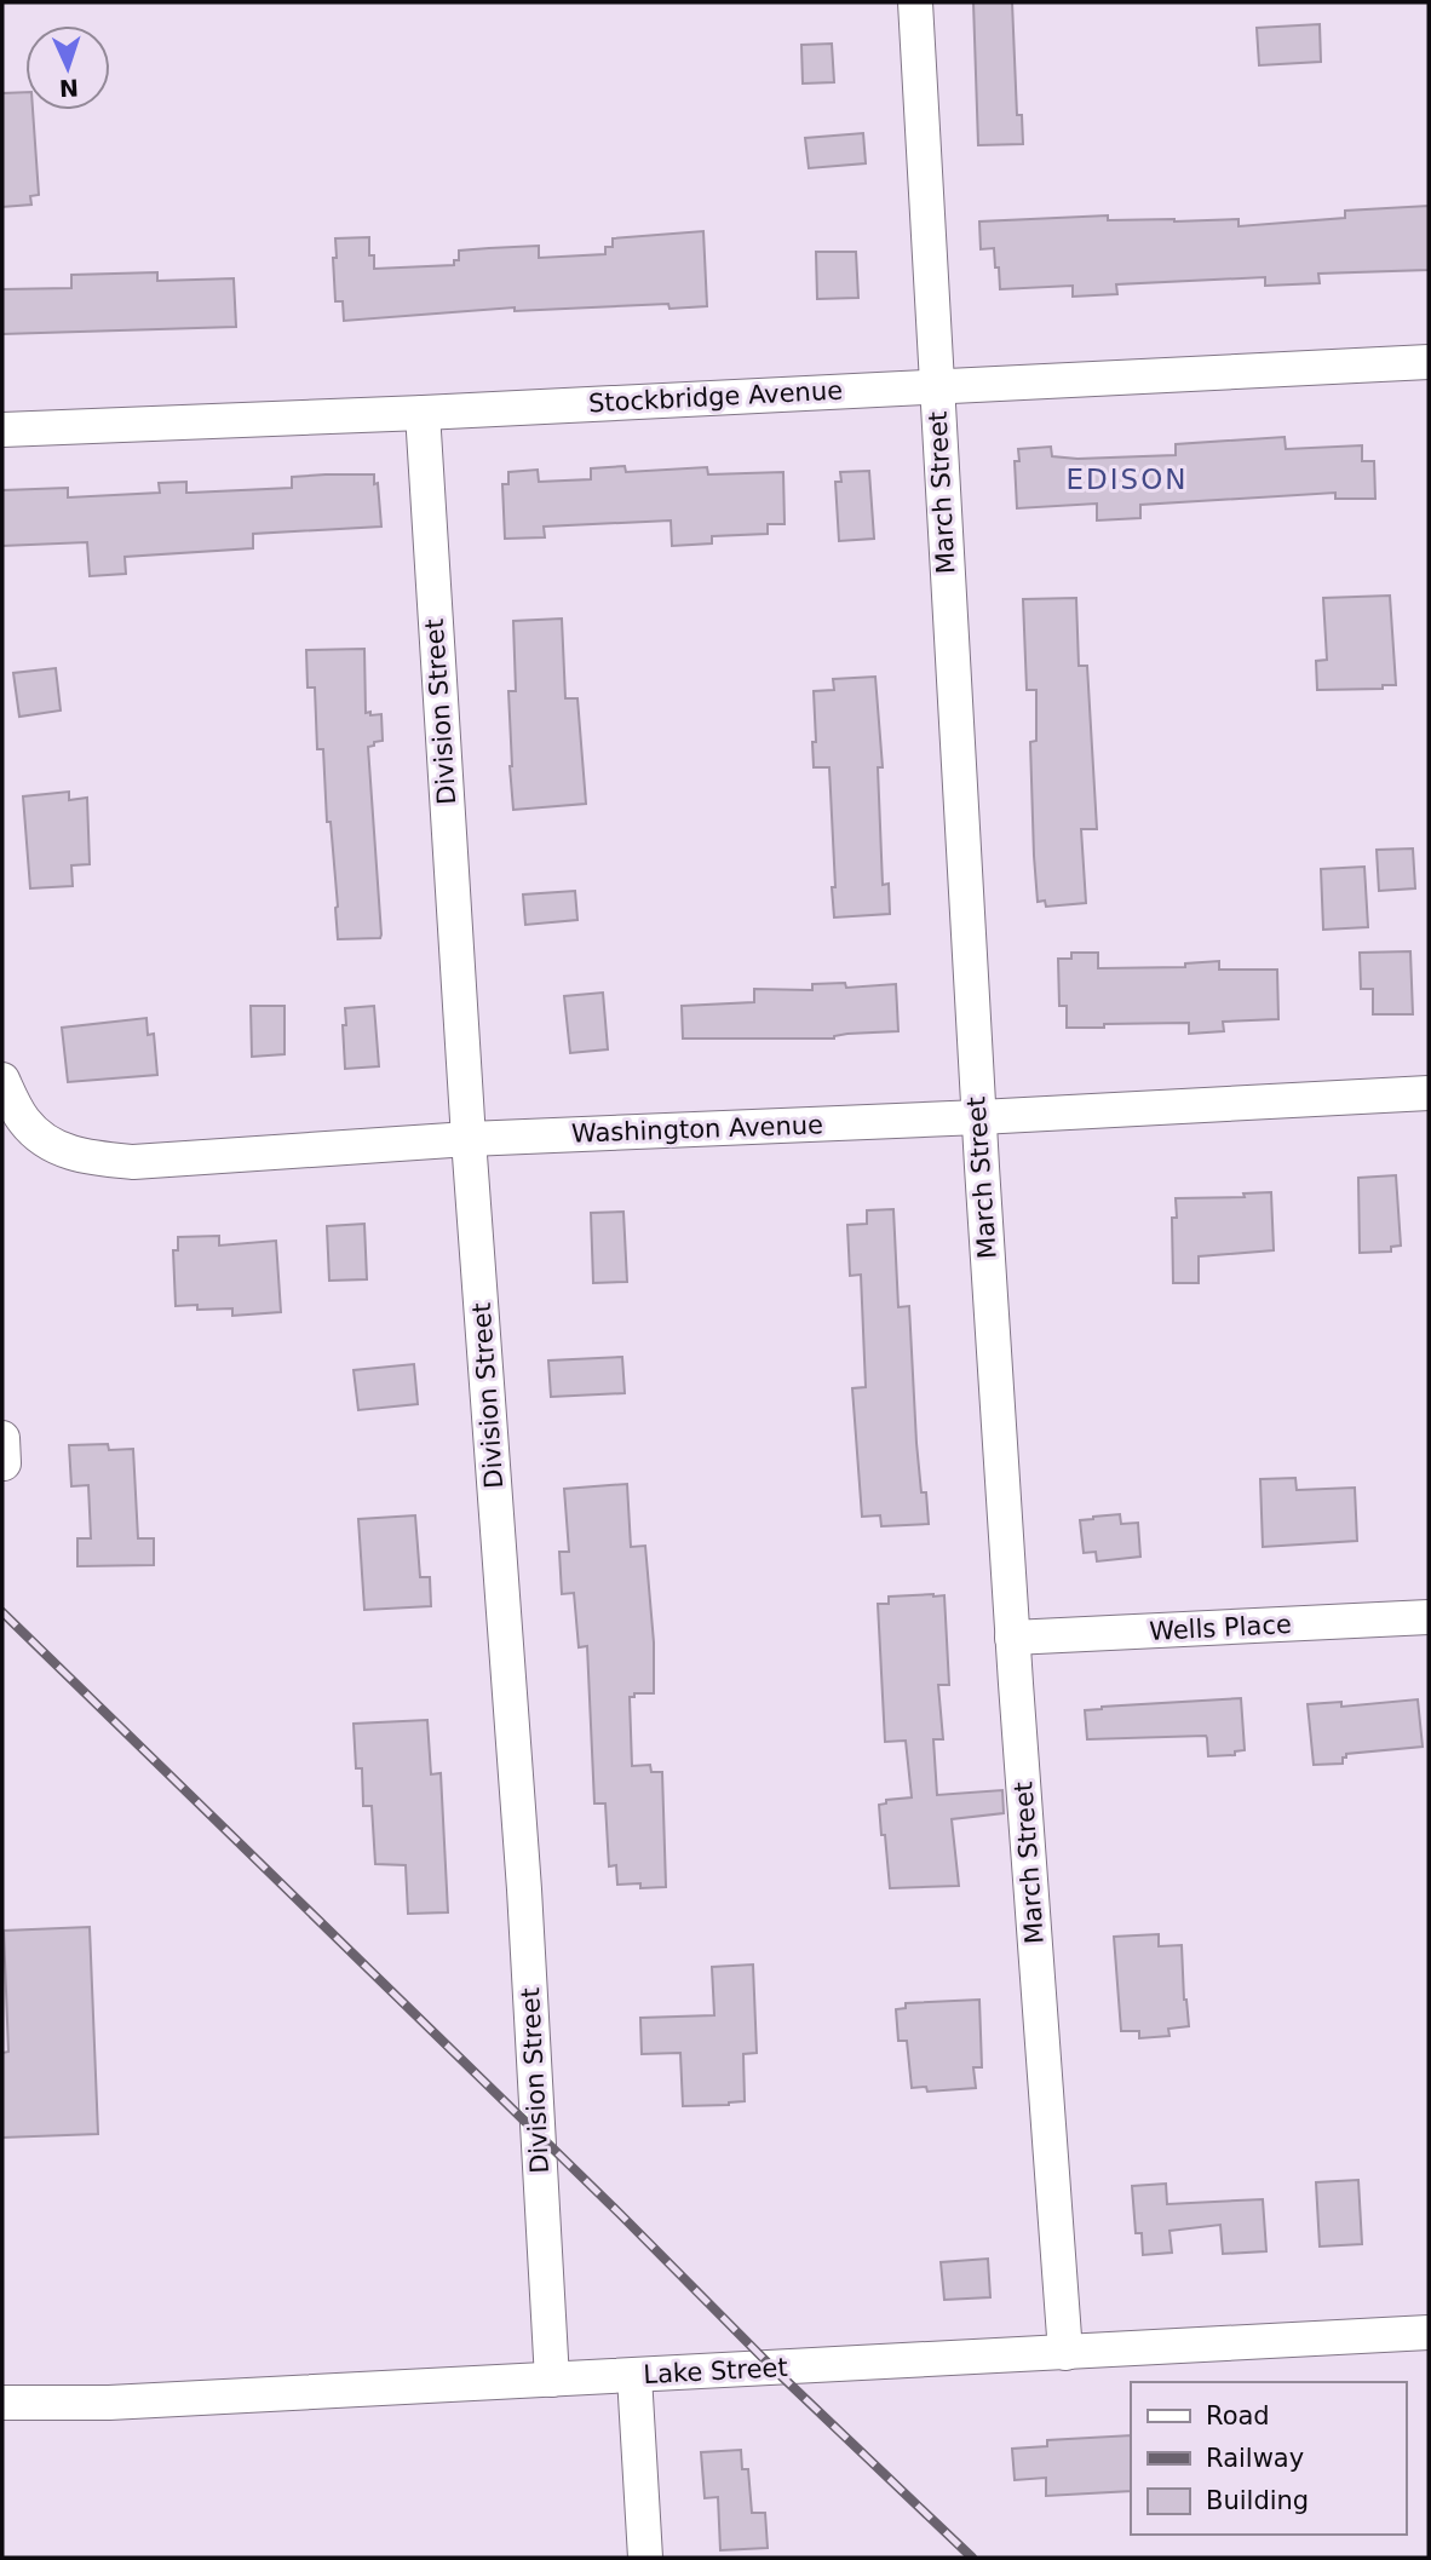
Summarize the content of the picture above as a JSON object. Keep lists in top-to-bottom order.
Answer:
{
  "streets": {
    "street": [
      "Stockbridge Avenue",
      "March Street",
      "Division Street",
      "Washington Avenue",
      "Wells Place",
      "Lake Street"
    ]
  },
  "crossings": [
    ["Stockbridge Avenue", "March Street"],
    ["Stockbridge Avenue", "Division Street"],
    ["March Street", "Washington Avenue"],
    ["March Street", "Wells Place"],
    ["March Street", "Lake Street"],
    ["Division Street", "Washington Avenue"],
    ["Division Street", "Lake Street"]
  ],
  "districts": ["EDISON"],
  "legend": ["Road", "Railway", "Building"],
  "north": "bottom"
}
